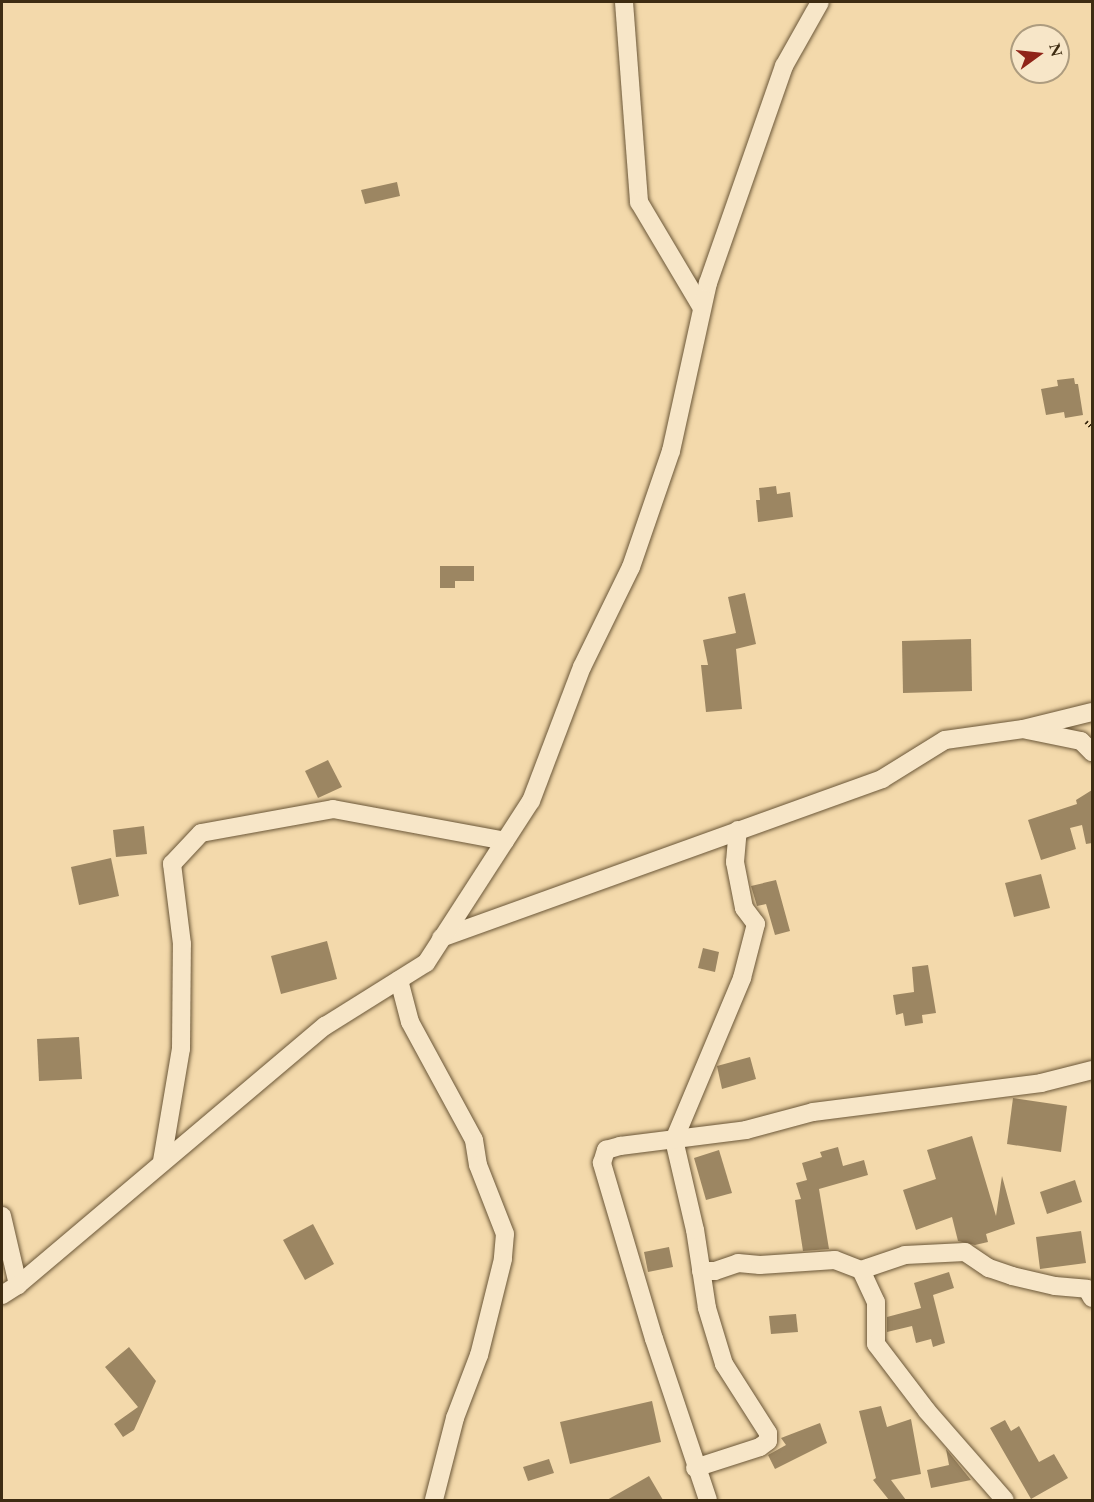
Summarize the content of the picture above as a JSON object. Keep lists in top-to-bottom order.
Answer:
{
  "north": "right"
}
